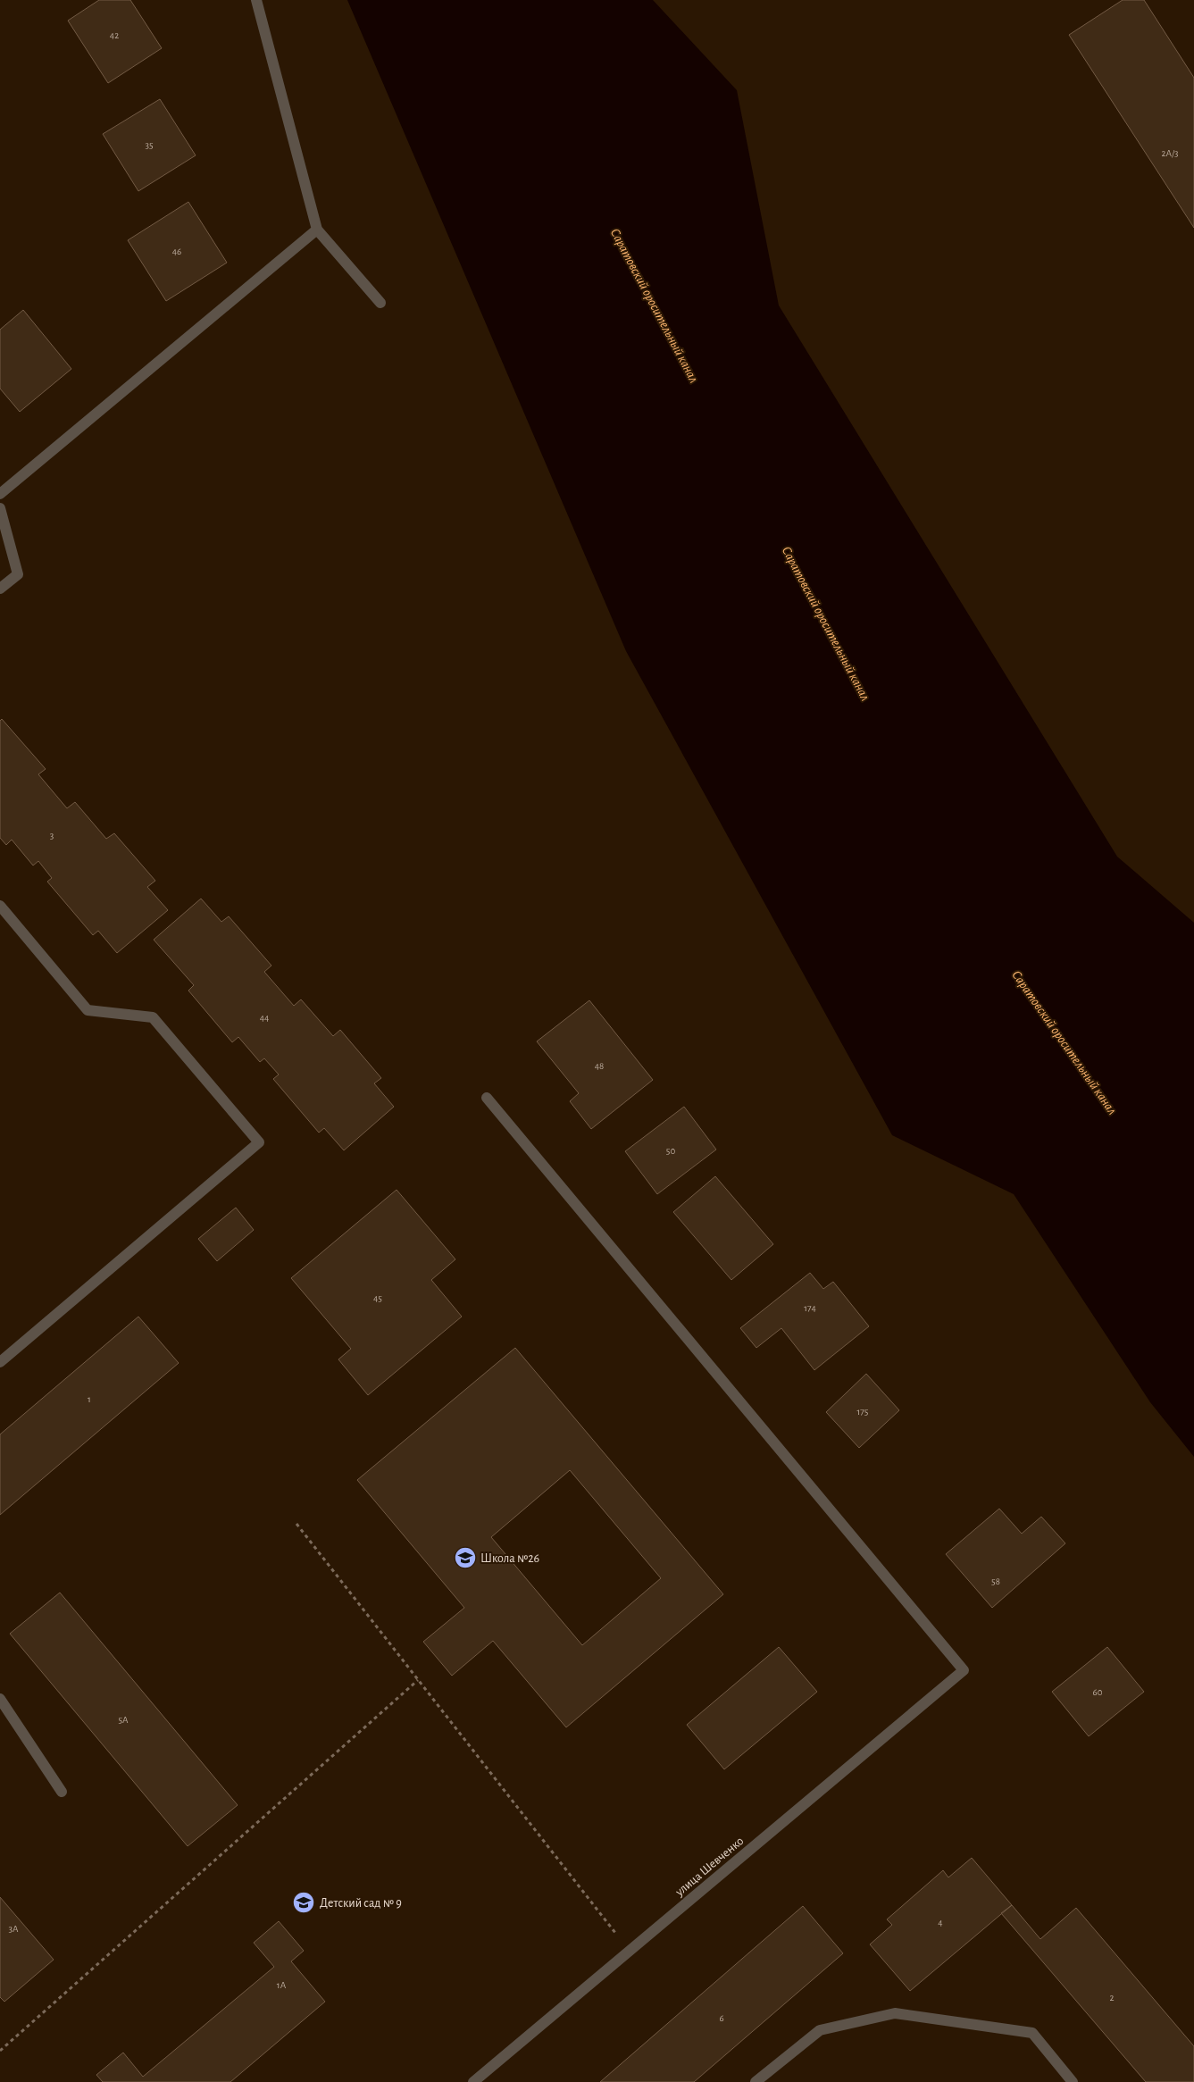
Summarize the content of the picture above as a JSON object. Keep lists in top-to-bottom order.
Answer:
{
  "streets": {
    "street": ["улица Шевченко"]
  },
  "water": ["Саратовский оросительный канал"],
  "places": {
    "school or university": ["Школа №26", "Детский сад № 9"]
  },
  "house_numbers": [
    "42",
    "35",
    "2А/3",
    "46",
    "3",
    "44",
    "48",
    "50",
    "45",
    "174",
    "1",
    "175",
    "58",
    "60",
    "5А",
    "4",
    "3А",
    "1А",
    "2",
    "6"
  ]
}
